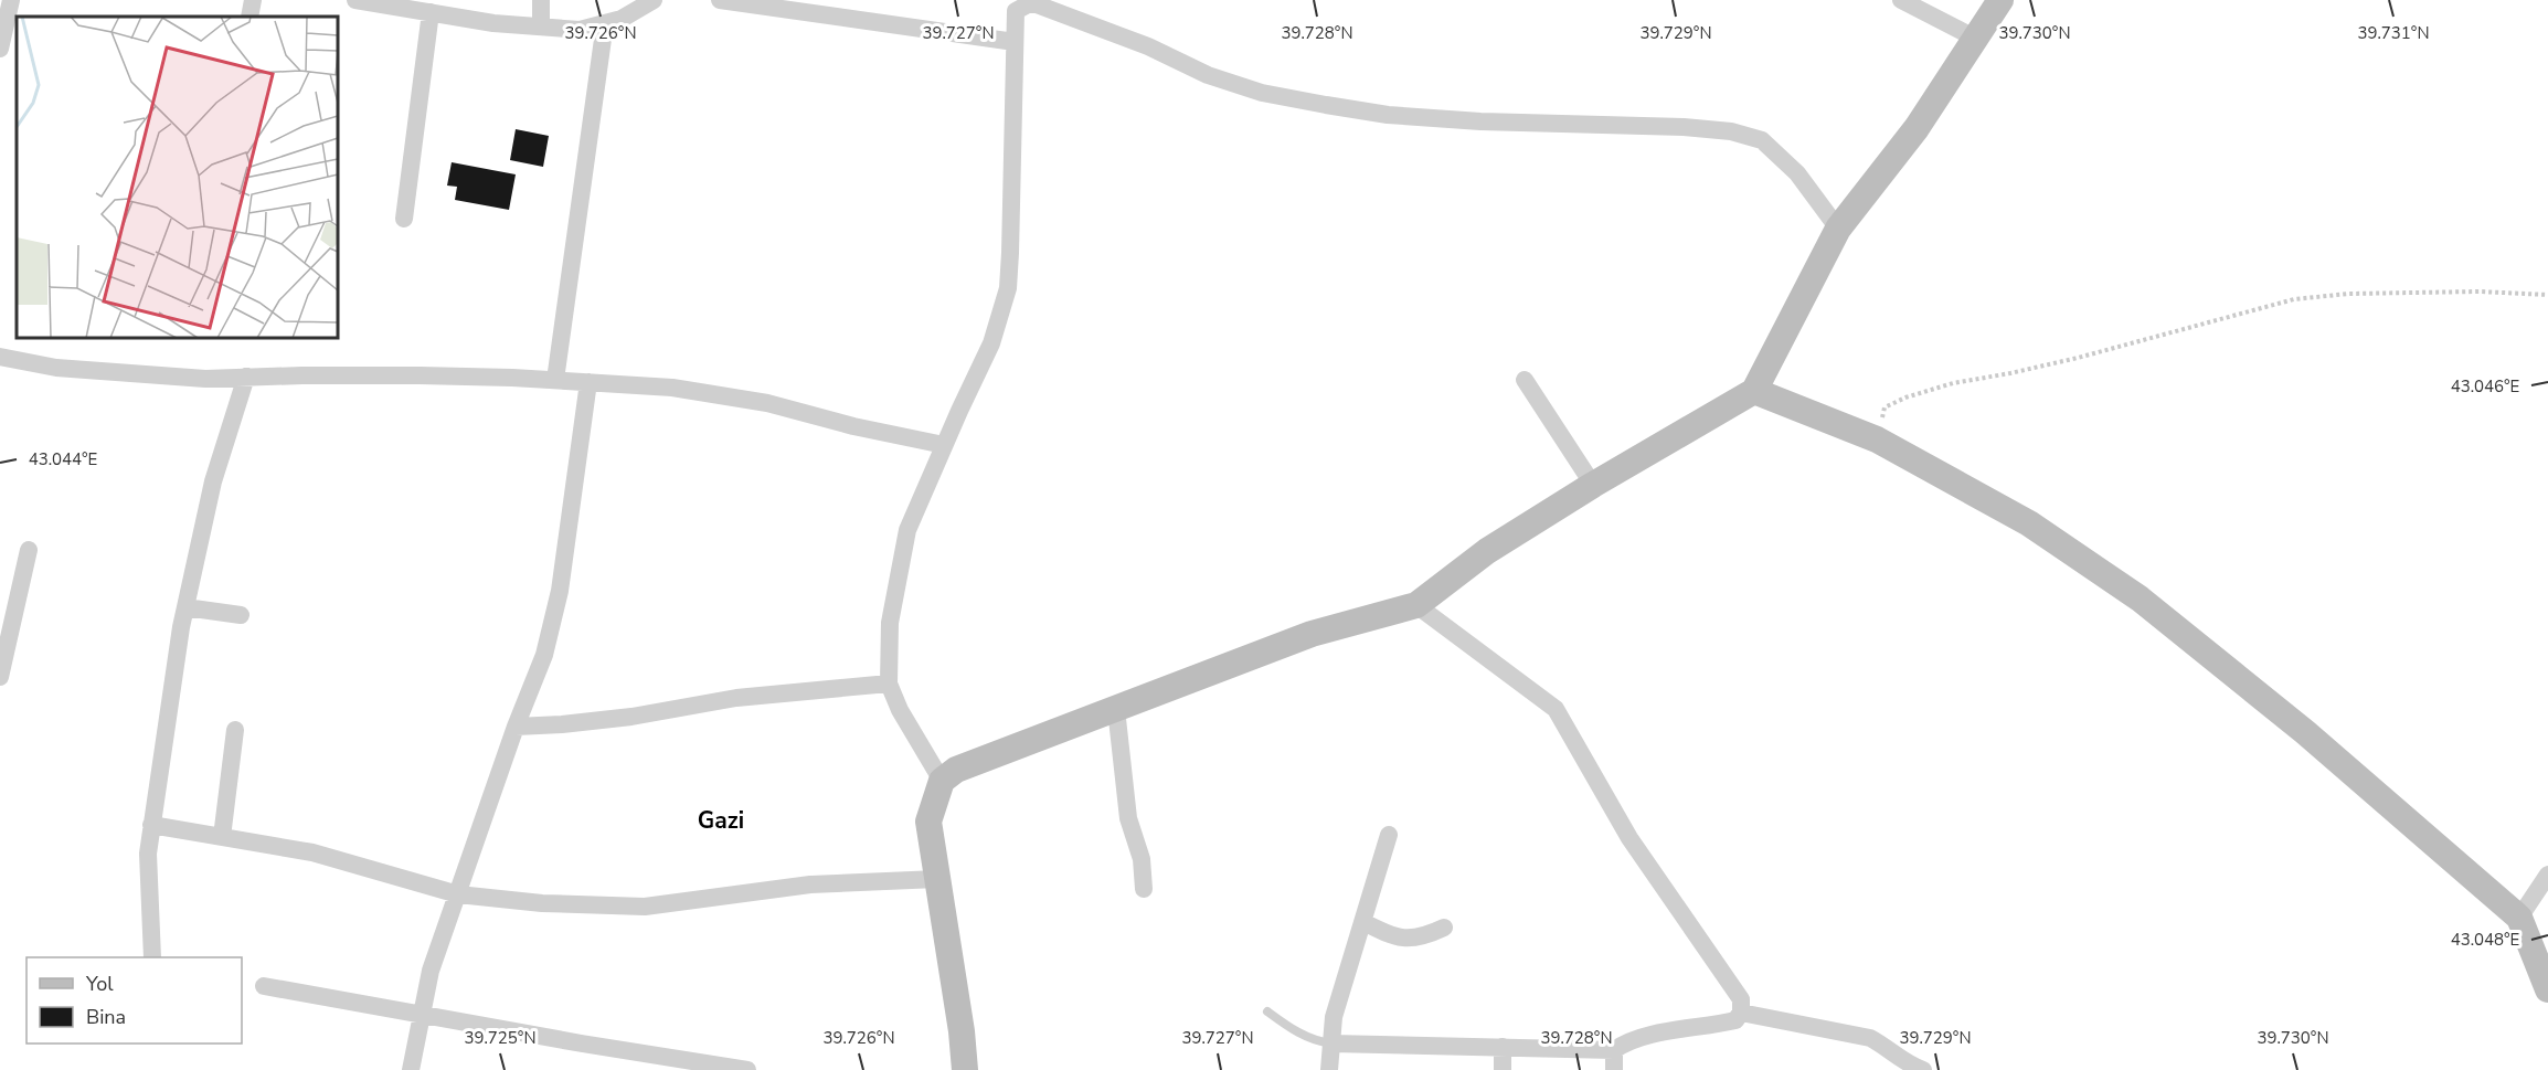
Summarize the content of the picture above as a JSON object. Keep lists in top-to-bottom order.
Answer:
{
  "districts": ["Gazi"],
  "legend": ["Yol", "Bina"],
  "coordinates": [
    "39.726°N",
    "39.727°N",
    "39.728°N",
    "39.729°N",
    "39.730°N",
    "39.731°N",
    "43.046°E",
    "43.044°E",
    "43.048°E",
    "39.725°N"
  ]
}
